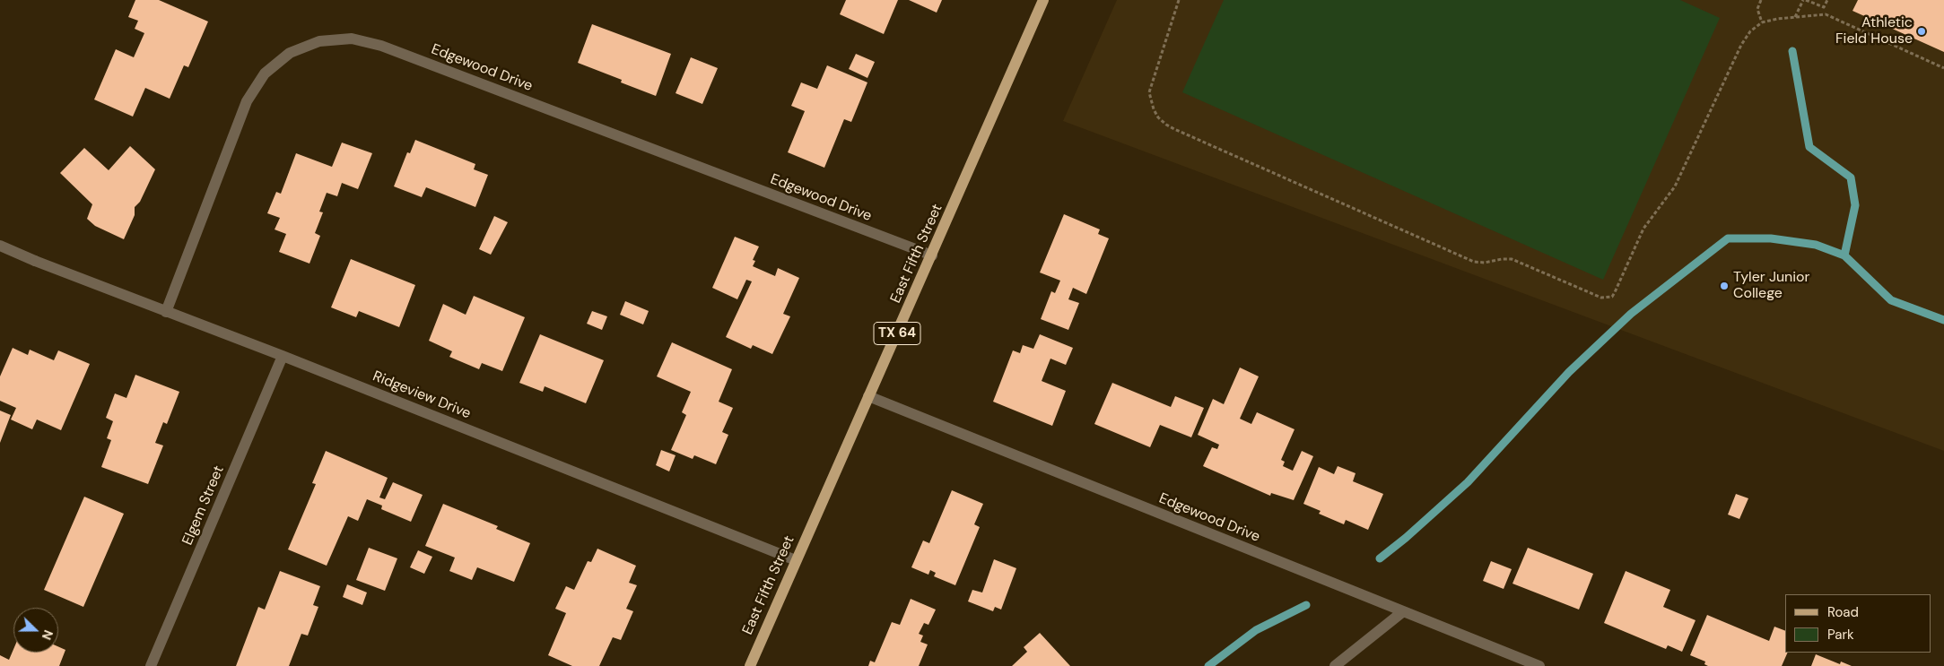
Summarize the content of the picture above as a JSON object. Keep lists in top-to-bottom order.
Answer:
{
  "streets": {
    "main road": ["East Fifth Street", "TX 64"],
    "street": ["Edgewood Drive", "Ridgeview Drive", "Elgem Street"]
  },
  "crossings": [
    ["Edgewood Drive", "East Fifth Street"],
    ["Edgewood Drive", "Ridgeview Drive"],
    ["East Fifth Street", "Ridgeview Drive"],
    ["Ridgeview Drive", "Elgem Street"]
  ],
  "places": ["Athletic Field House", "Tyler Junior College"],
  "legend": ["Road", "Park"],
  "north": "right"
}
